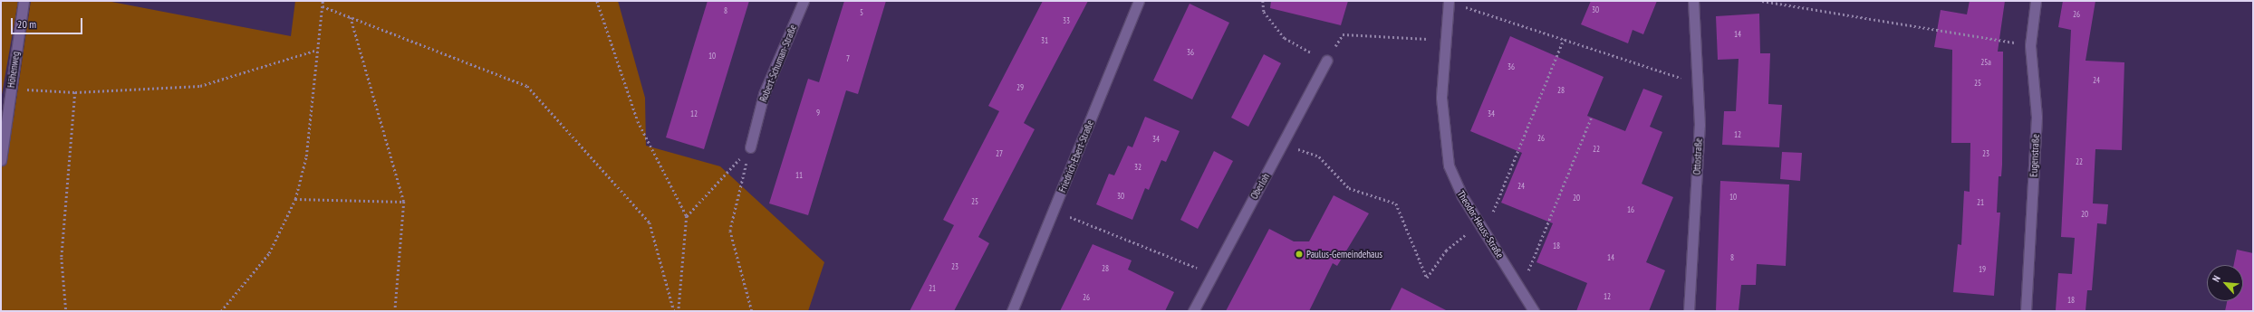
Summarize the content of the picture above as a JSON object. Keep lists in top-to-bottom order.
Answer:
{
  "streets": {
    "street": [
      "Robert-Schuman-Straße",
      "Höhenweg",
      "Eugenstraße",
      "Friedrich-Ebert-Straße",
      "Ottostraße",
      "Oberloh",
      "Theodor-Heuss-Straße"
    ]
  },
  "places": ["Paulus-Gemeindehaus"],
  "house_numbers": [
    "30",
    "8",
    "5",
    "26",
    "33",
    "14",
    "31",
    "36",
    "10",
    "7",
    "25a",
    "36",
    "24",
    "25",
    "29",
    "28",
    "9",
    "12",
    "34",
    "12",
    "26",
    "34",
    "22",
    "27",
    "23",
    "22",
    "32",
    "11",
    "24",
    "30",
    "10",
    "20",
    "25",
    "21",
    "16",
    "20",
    "18",
    "14",
    "8",
    "23",
    "28",
    "19",
    "21",
    "12",
    "26",
    "18"
  ],
  "scale_bar": "20 m",
  "north": "top left"
}
